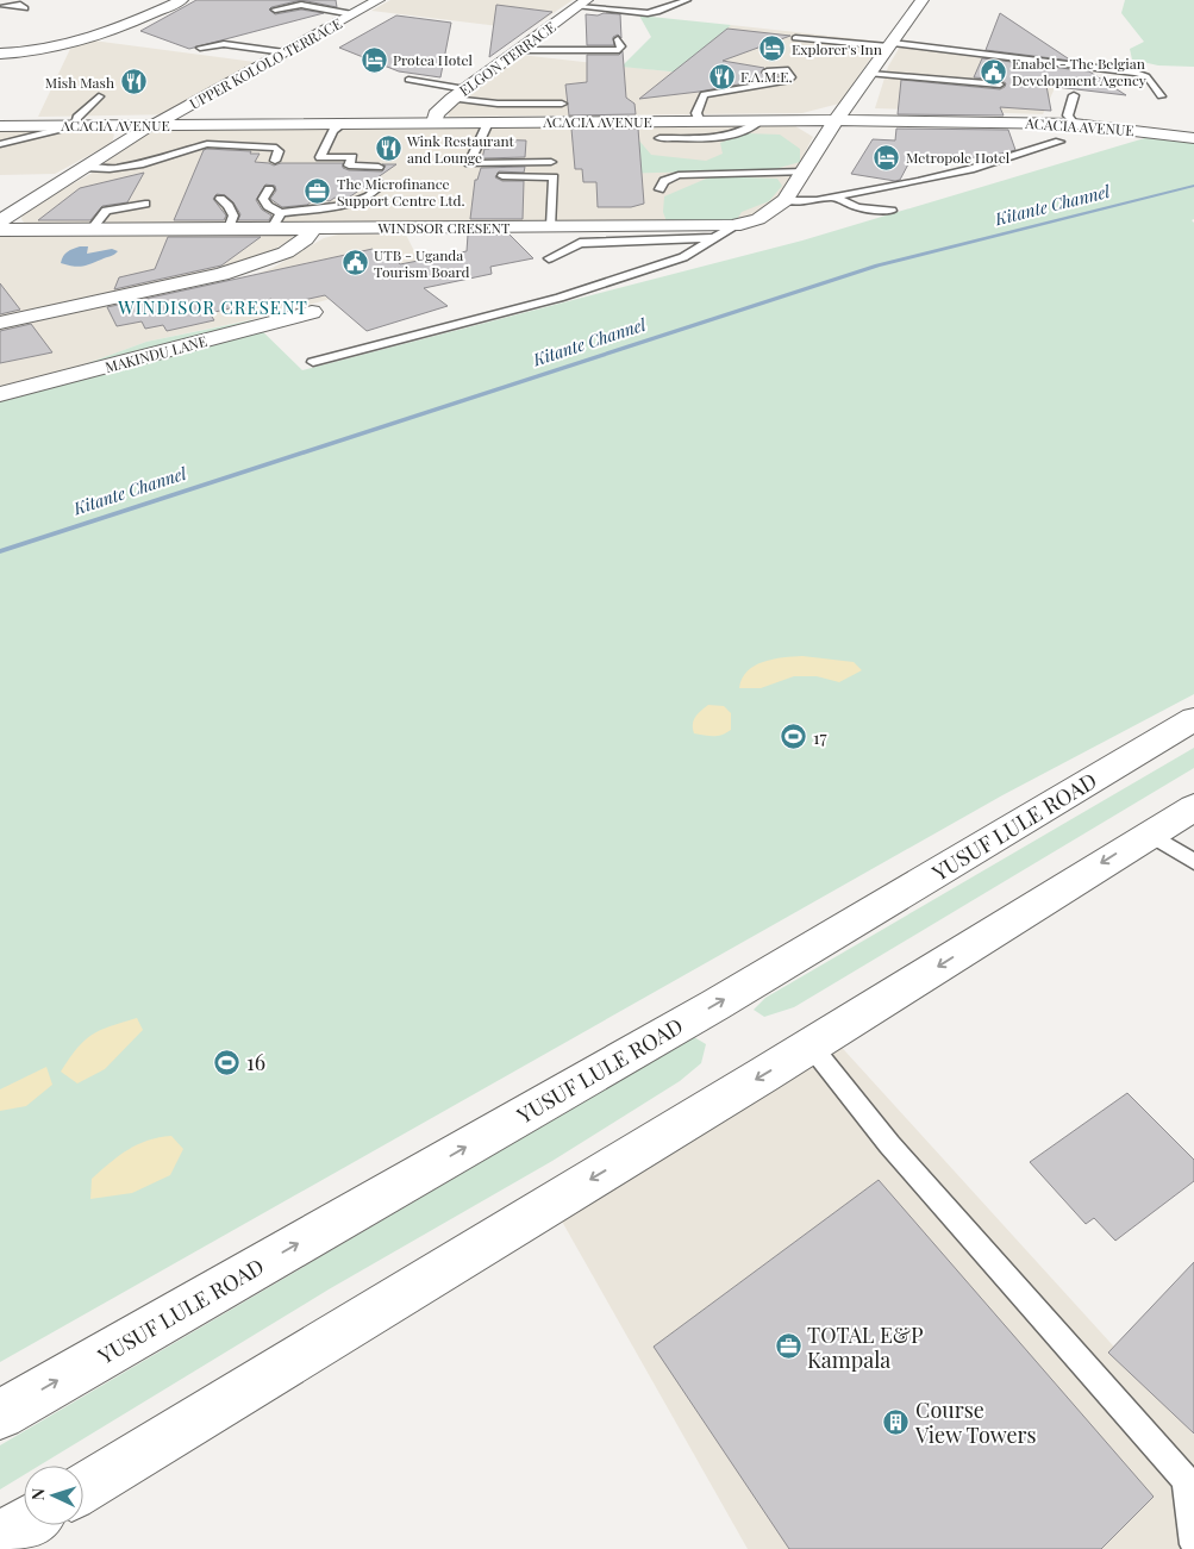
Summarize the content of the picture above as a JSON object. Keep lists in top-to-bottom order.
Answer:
{
  "streets": {
    "main road": [
      "ELGON TERRACE",
      "UPPER KOLOLO TERRACE",
      "ACACIA AVENUE",
      "WINDSOR CRESENT",
      "MAKINDU LANE",
      "YUSUF LULE ROAD"
    ]
  },
  "crossings": [
    ["ELGON TERRACE", "ACACIA AVENUE"],
    ["UPPER KOLOLO TERRACE", "ACACIA AVENUE"],
    ["ACACIA AVENUE", "WINDSOR CRESENT"]
  ],
  "districts": ["WINDISOR CRESENT"],
  "water": ["Kitante Channel"],
  "places": {
    "hotel": ["Explorer's Inn", "Protea Hotel", "Metropole Hotel"],
    "public building": ["Enabel - The Belgian Development Agency", "UTB - Uganda Tourism Board"],
    "restaurant": ["F.A.M.E.", "Mish Mash", "Wink Restaurant and Lounge"],
    "office": ["The Microfinance Support Centre Ltd.", "TOTAL E&P Kampala"],
    "sports": ["17", "16"],
    "building": ["Course View Towers"]
  },
  "north": "left"
}
